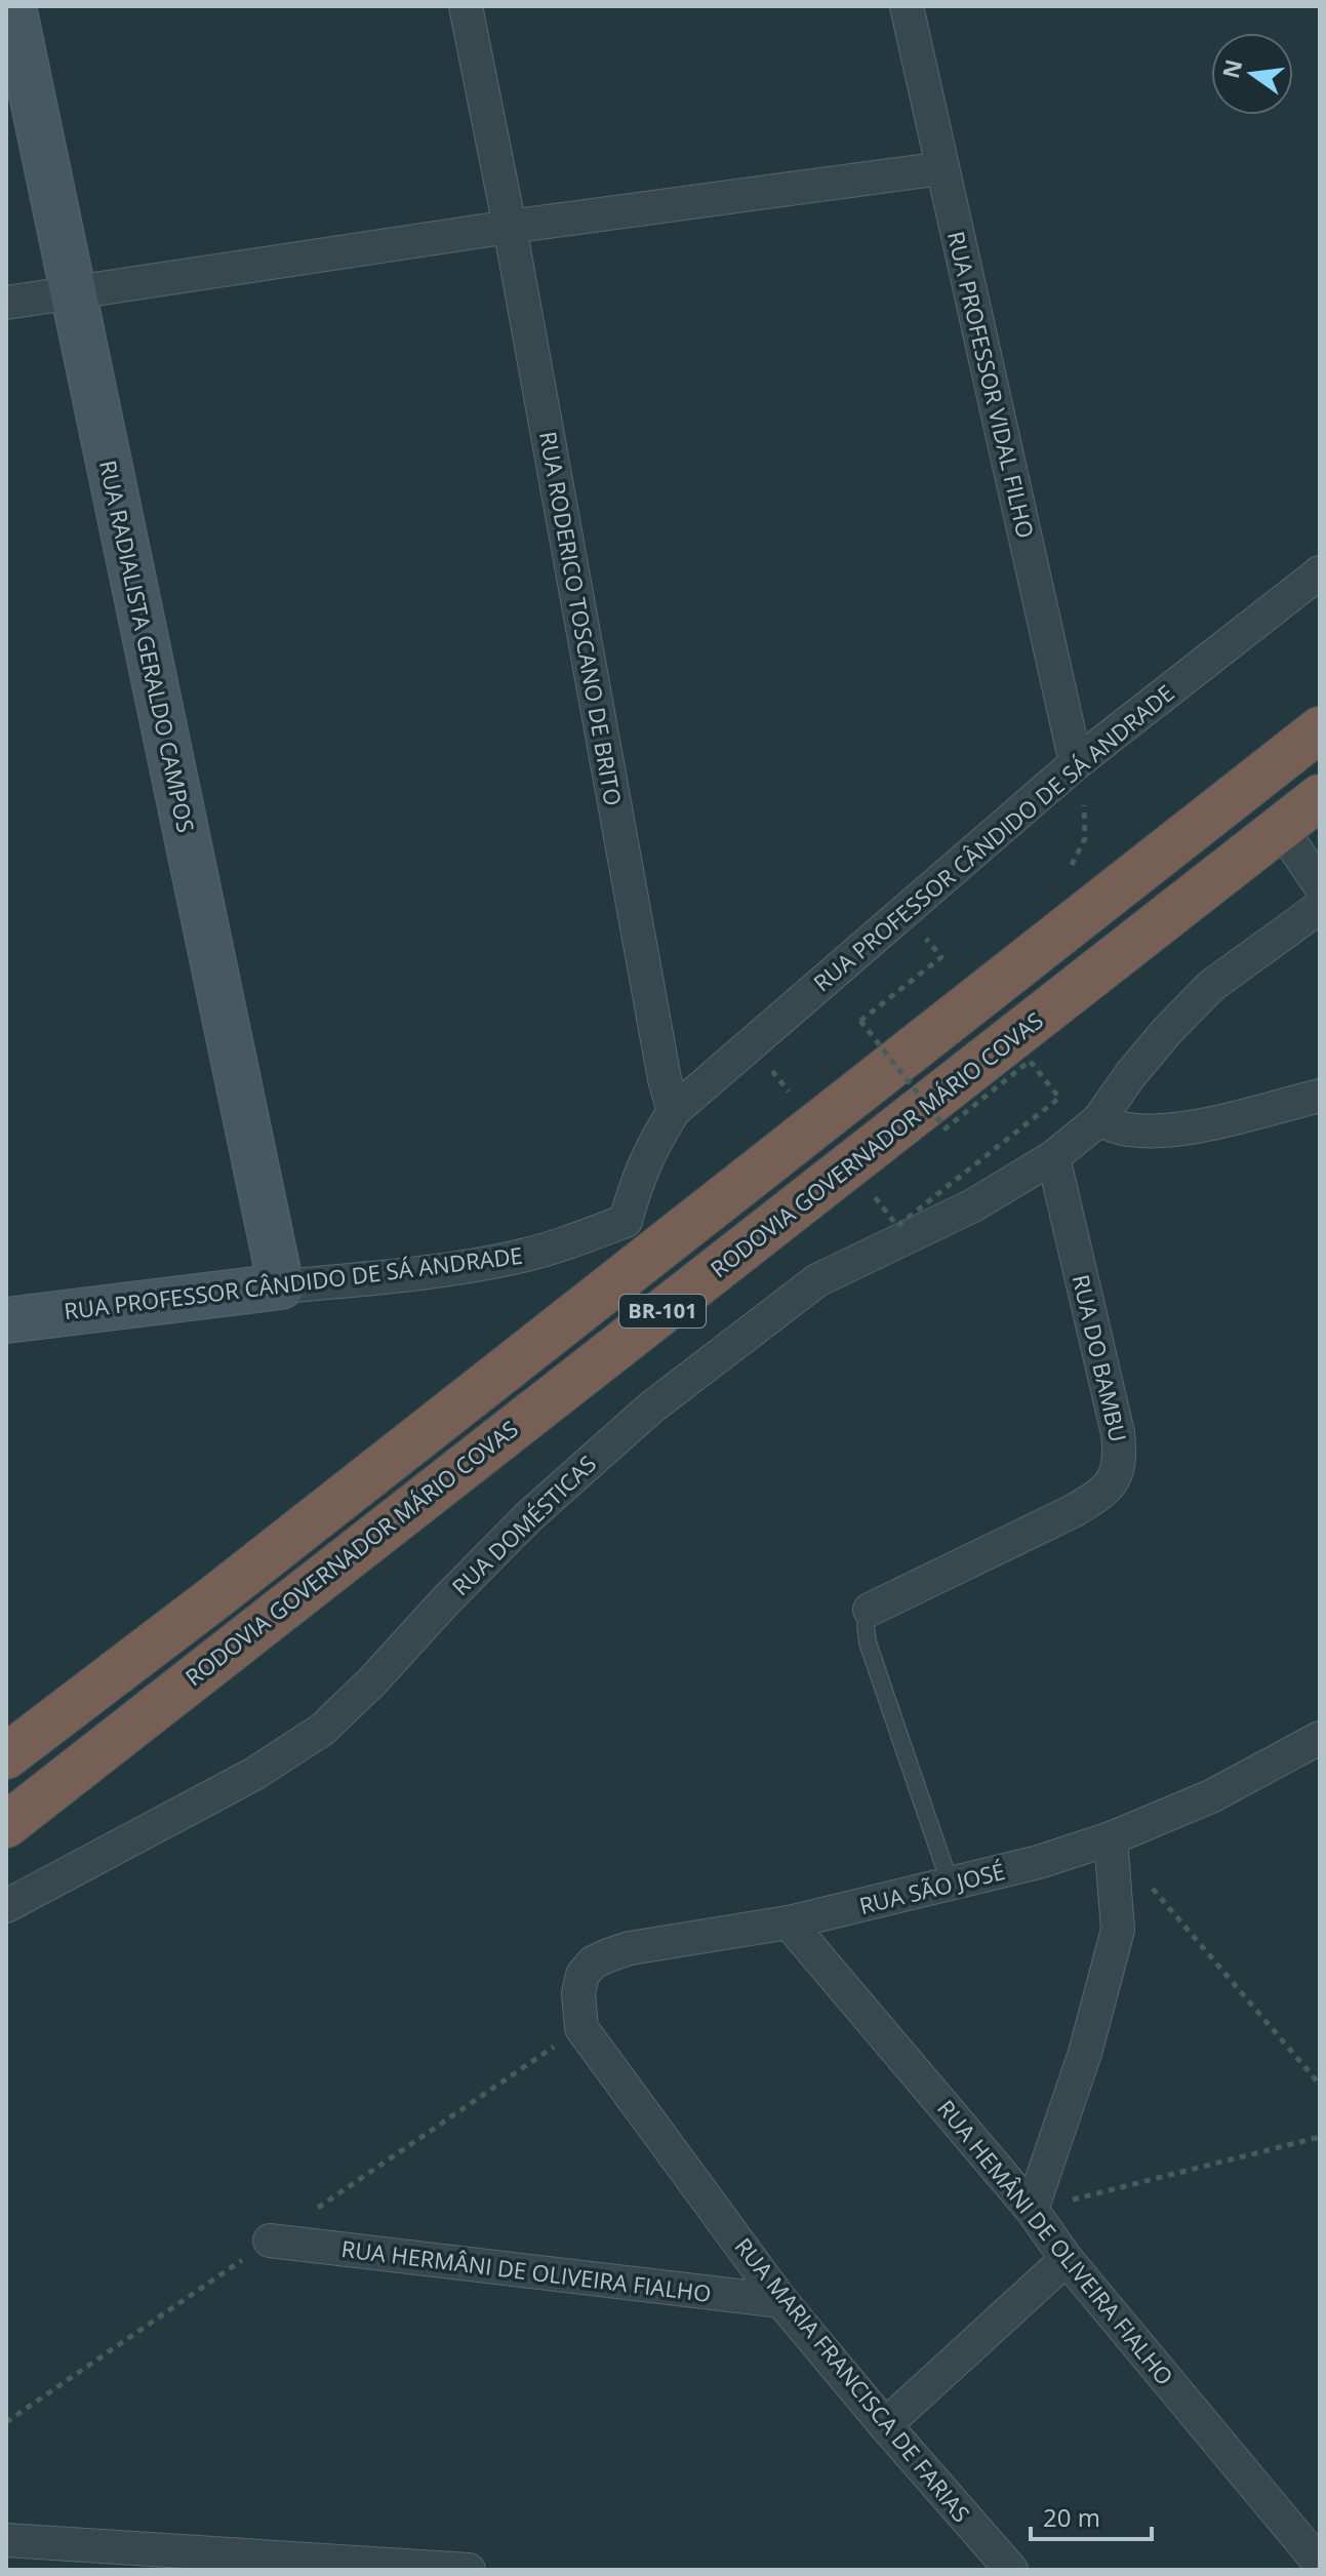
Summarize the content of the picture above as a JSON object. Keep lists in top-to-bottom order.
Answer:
{
  "streets": {
    "highway": ["RODOVIA GOVERNADOR MÁRIO COVAS", "BR-101"],
    "street": [
      "RUA PROFESSOR VIDAL FILHO",
      "RUA RODERICO TOSCANO DE BRITO",
      "RUA RADIALISTA GERALDO CAMPOS",
      "RUA PROFESSOR CÂNDIDO DE SÁ ANDRADE",
      "RUA DO BAMBU",
      "RUA DOMÉSTICAS",
      "RUA SÃO JOSÉ",
      "RUA HEMÂNI DE OLIVEIRA FIALHO",
      "RUA HERMÂNI DE OLIVEIRA FIALHO",
      "RUA MARIA FRANCISCA DE FARIAS"
    ]
  },
  "crossings": [
    ["RUA PROFESSOR VIDAL FILHO", "RUA PROFESSOR CÂNDIDO DE SÁ ANDRADE"],
    ["RUA RODERICO TOSCANO DE BRITO", "RUA PROFESSOR CÂNDIDO DE SÁ ANDRADE"],
    ["RUA RADIALISTA GERALDO CAMPOS", "RUA PROFESSOR CÂNDIDO DE SÁ ANDRADE"],
    ["RUA PROFESSOR CÂNDIDO DE SÁ ANDRADE", "BR-101"],
    ["RUA DO BAMBU", "RUA DOMÉSTICAS"],
    ["RUA SÃO JOSÉ", "RUA HEMÂNI DE OLIVEIRA FIALHO"],
    ["RUA SÃO JOSÉ", "RUA MARIA FRANCISCA DE FARIAS"],
    ["RUA HERMÂNI DE OLIVEIRA FIALHO", "RUA MARIA FRANCISCA DE FARIAS"]
  ],
  "scale_bar": "20 m",
  "north": "left"
}
